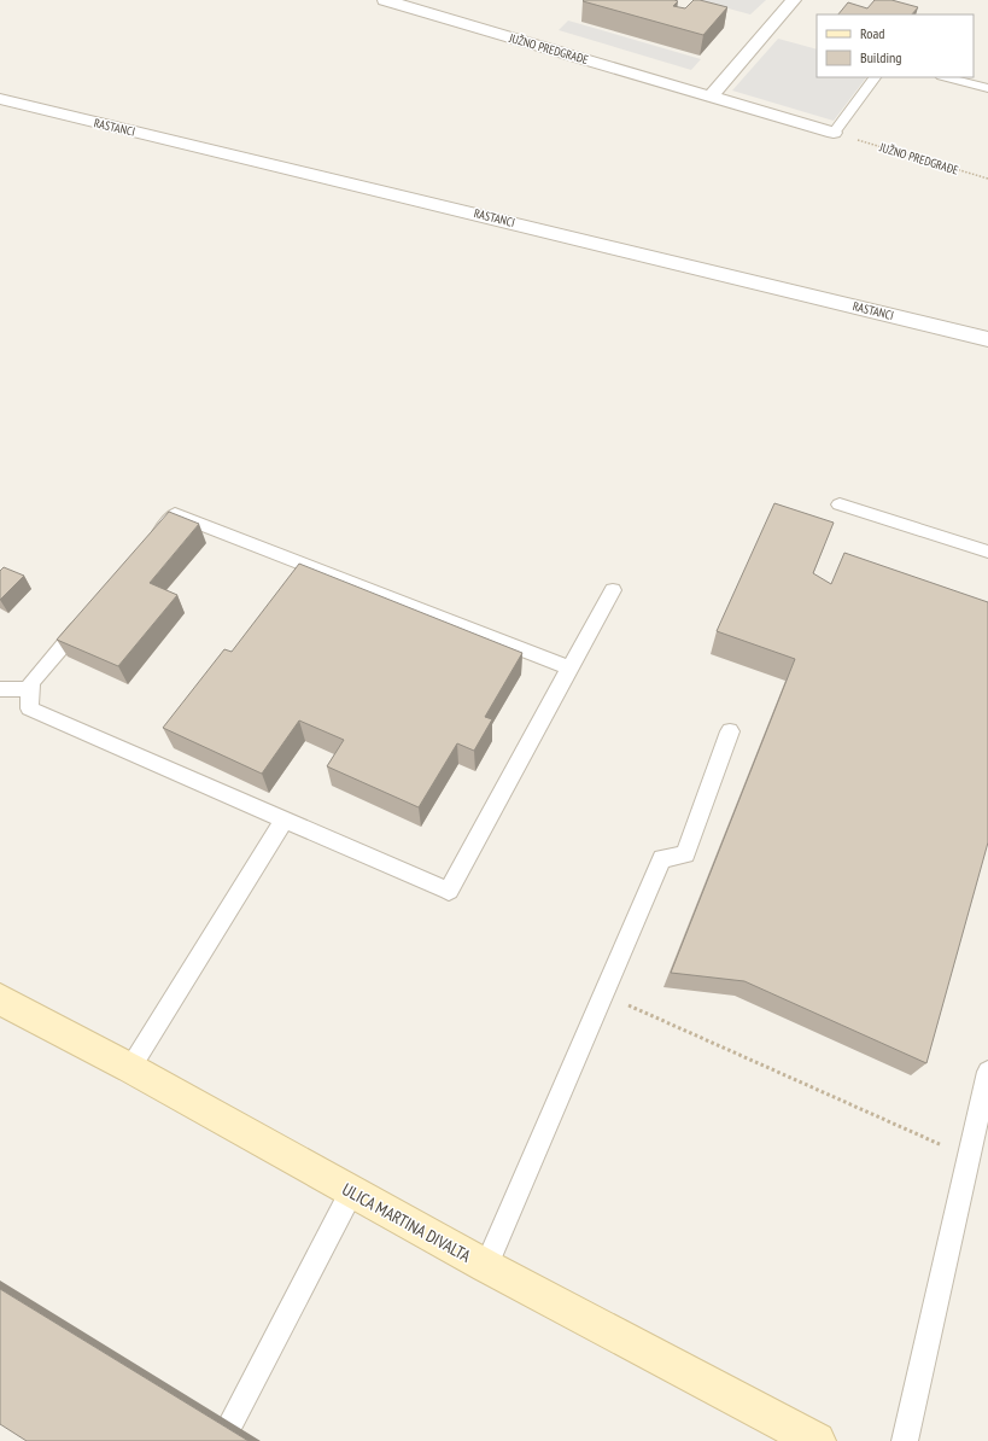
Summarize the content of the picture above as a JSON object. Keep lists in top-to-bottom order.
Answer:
{
  "streets": {
    "street": ["JUŽNO PREDGRAĐE", "RASTANCI", "ULICA MARTINA DIVALTA"]
  },
  "legend": ["Road", "Building"]
}
